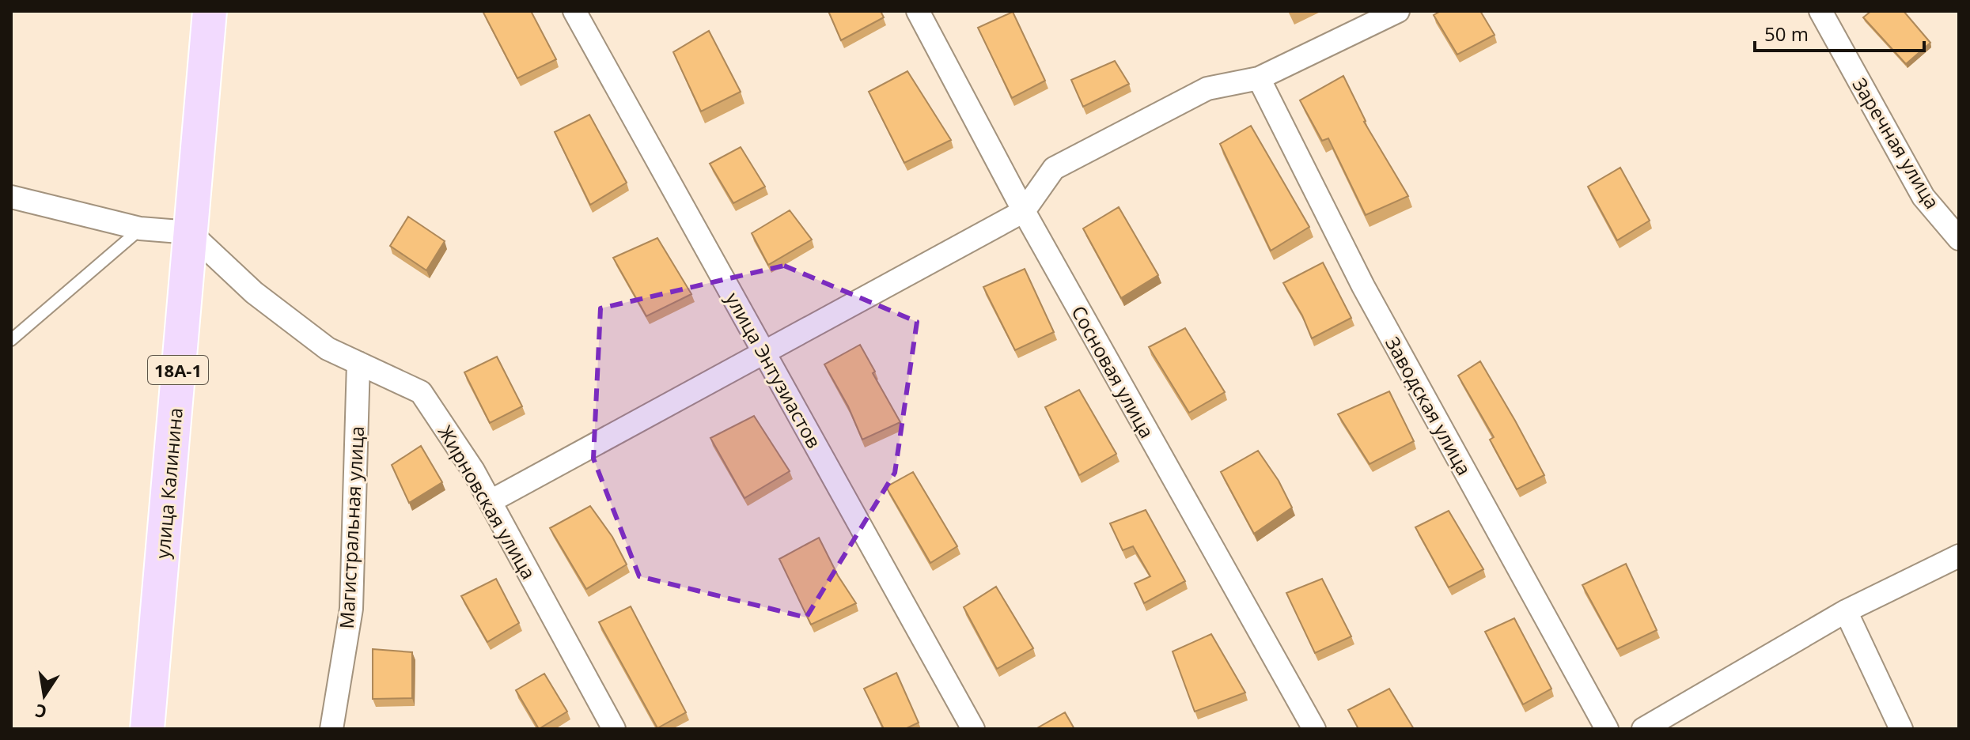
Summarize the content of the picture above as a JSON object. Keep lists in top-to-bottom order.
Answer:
{
  "streets": {
    "main road": ["18А-1", "улица Калинина"],
    "street": [
      "Заречная улица",
      "улица Энтузиастов",
      "Сосновая улица",
      "Заводская улица",
      "Жирновская улица",
      "Магистральная улица"
    ]
  },
  "crossings": [
    ["улица Калинина", "Жирновская улица"],
    ["Жирновская улица", "Магистральная улица"]
  ],
  "scale_bar": "50 m",
  "north": "bottom"
}
